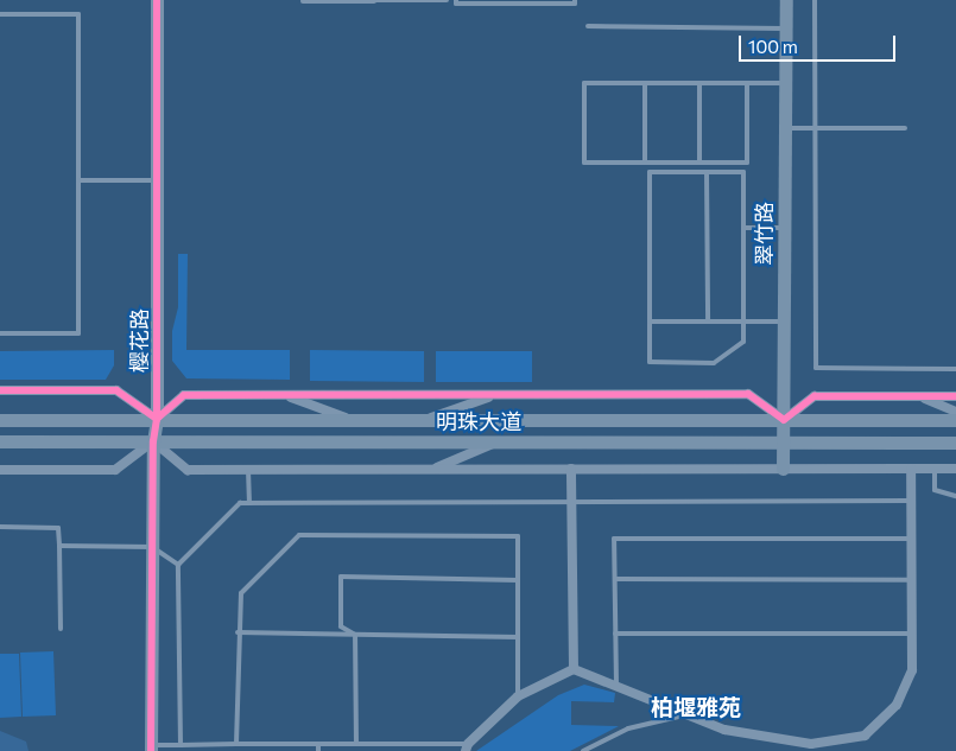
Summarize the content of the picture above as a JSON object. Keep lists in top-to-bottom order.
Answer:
{
  "streets": {
    "main road": ["翠竹路", "樱花路", "明珠大道"]
  },
  "crossings": [
    ["翠竹路", "明珠大道"],
    ["樱花路", "明珠大道"]
  ],
  "districts": ["柏堰雅苑"],
  "scale_bar": "100 m"
}
